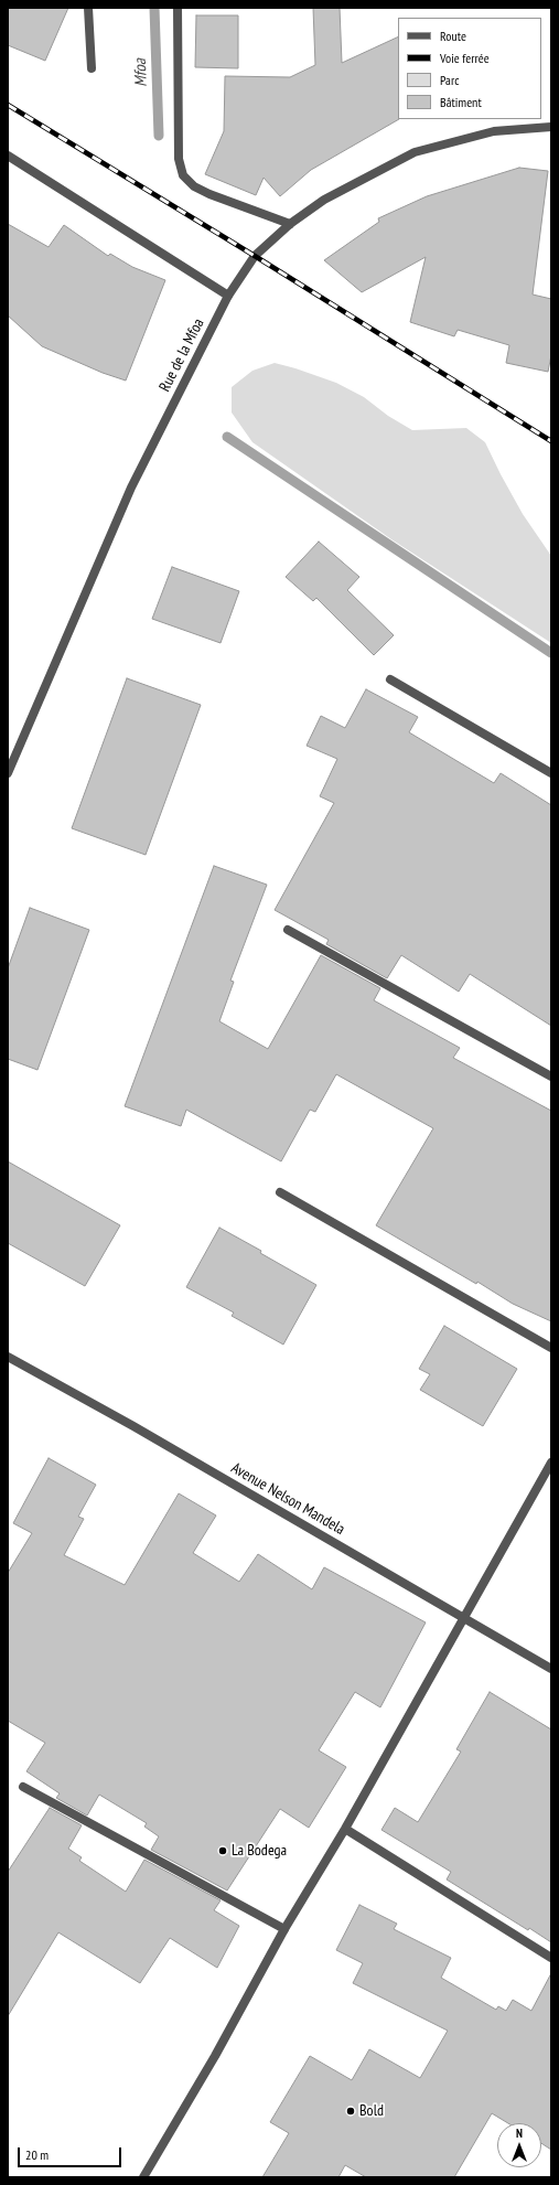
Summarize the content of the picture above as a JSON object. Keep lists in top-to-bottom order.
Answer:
{
  "streets": {
    "street": ["Rue de la Mfoa", "Avenue Nelson Mandela"]
  },
  "water": ["Mfoa"],
  "places": ["La Bodega", "Bold"],
  "legend": [
    "Route",
    "Voie ferrée",
    "Parc",
    "Bâtiment"
  ],
  "scale_bar": "20 m",
  "north": "top"
}
